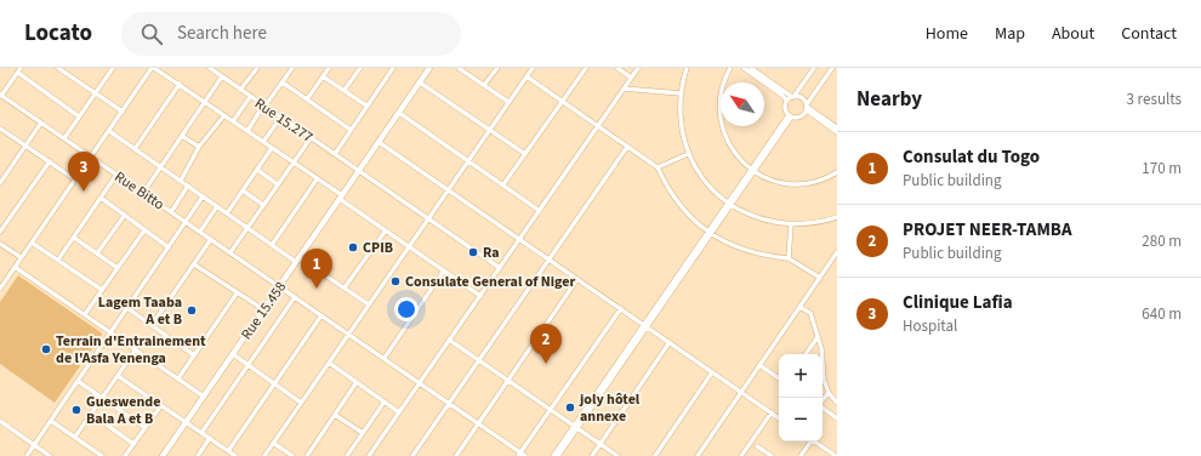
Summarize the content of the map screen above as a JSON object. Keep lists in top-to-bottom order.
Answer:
{
  "streets": {
    "main road": ["Rue 15.458"],
    "street": ["Rue 15.277", "Rue Bitto"]
  },
  "crossings": [
    ["Rue 15.277", "Rue 15.458"],
    ["Rue Bitto", "Rue 15.458"]
  ],
  "places": [
    "CPIB",
    "Ra",
    "Consulate General of Niger",
    "Lagem Taaba A et B",
    "Terrain d'Entrainement de l'Asfa Yenenga",
    "joly hôtel annexe",
    "Gueswende Bala A et B"
  ],
  "north": "top left",
  "page": {
    "header": "Locato",
    "search": "Search here",
    "nav": [
      "Home",
      "Map",
      "About",
      "Contact"
    ],
    "heading": ["Nearby", "3 results"],
    "list": [
      {
        "mark": "1",
        "name": "Consulat du Togo",
        "note": "Public building",
        "value": "170 m"
      },
      {
        "mark": "2",
        "name": "PROJET NEER-TAMBA",
        "note": "Public building",
        "value": "280 m"
      },
      {
        "mark": "3",
        "name": "Clinique Lafia",
        "note": "Hospital",
        "value": "640 m"
      }
    ],
    "pins": ["3", "1", "2"],
    "map_buttons": ["+", "−"]
  }
}
